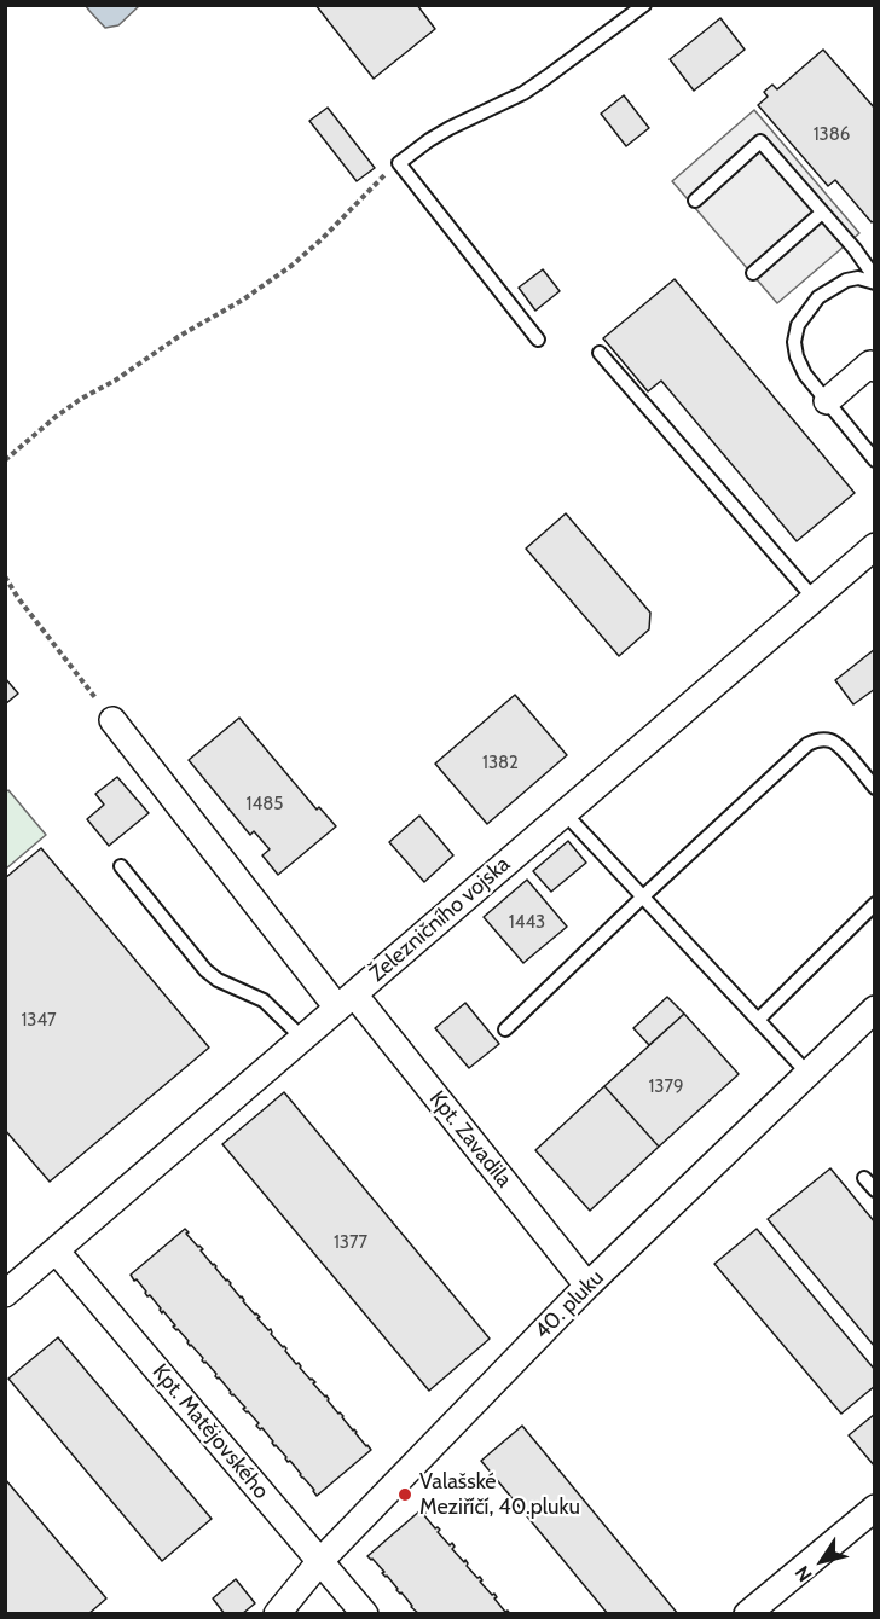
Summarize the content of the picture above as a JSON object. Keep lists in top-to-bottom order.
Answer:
{
  "streets": {
    "street": [
      "Železničního vojska",
      "Kpt. Zavadila",
      "40. pluku",
      "Kpt. Matějovského"
    ]
  },
  "crossings": [
    ["Železničního vojska", "Kpt. Zavadila"],
    ["Železničního vojska", "Kpt. Matějovského"],
    ["Kpt. Zavadila", "40. pluku"],
    ["40. pluku", "Kpt. Matějovského"]
  ],
  "places": ["Valašské Meziříčí, 40.pluku"],
  "house_numbers": [
    "1386",
    "1382",
    "1485",
    "1443",
    "1347",
    "1379",
    "1377"
  ],
  "north": "bottom left"
}
